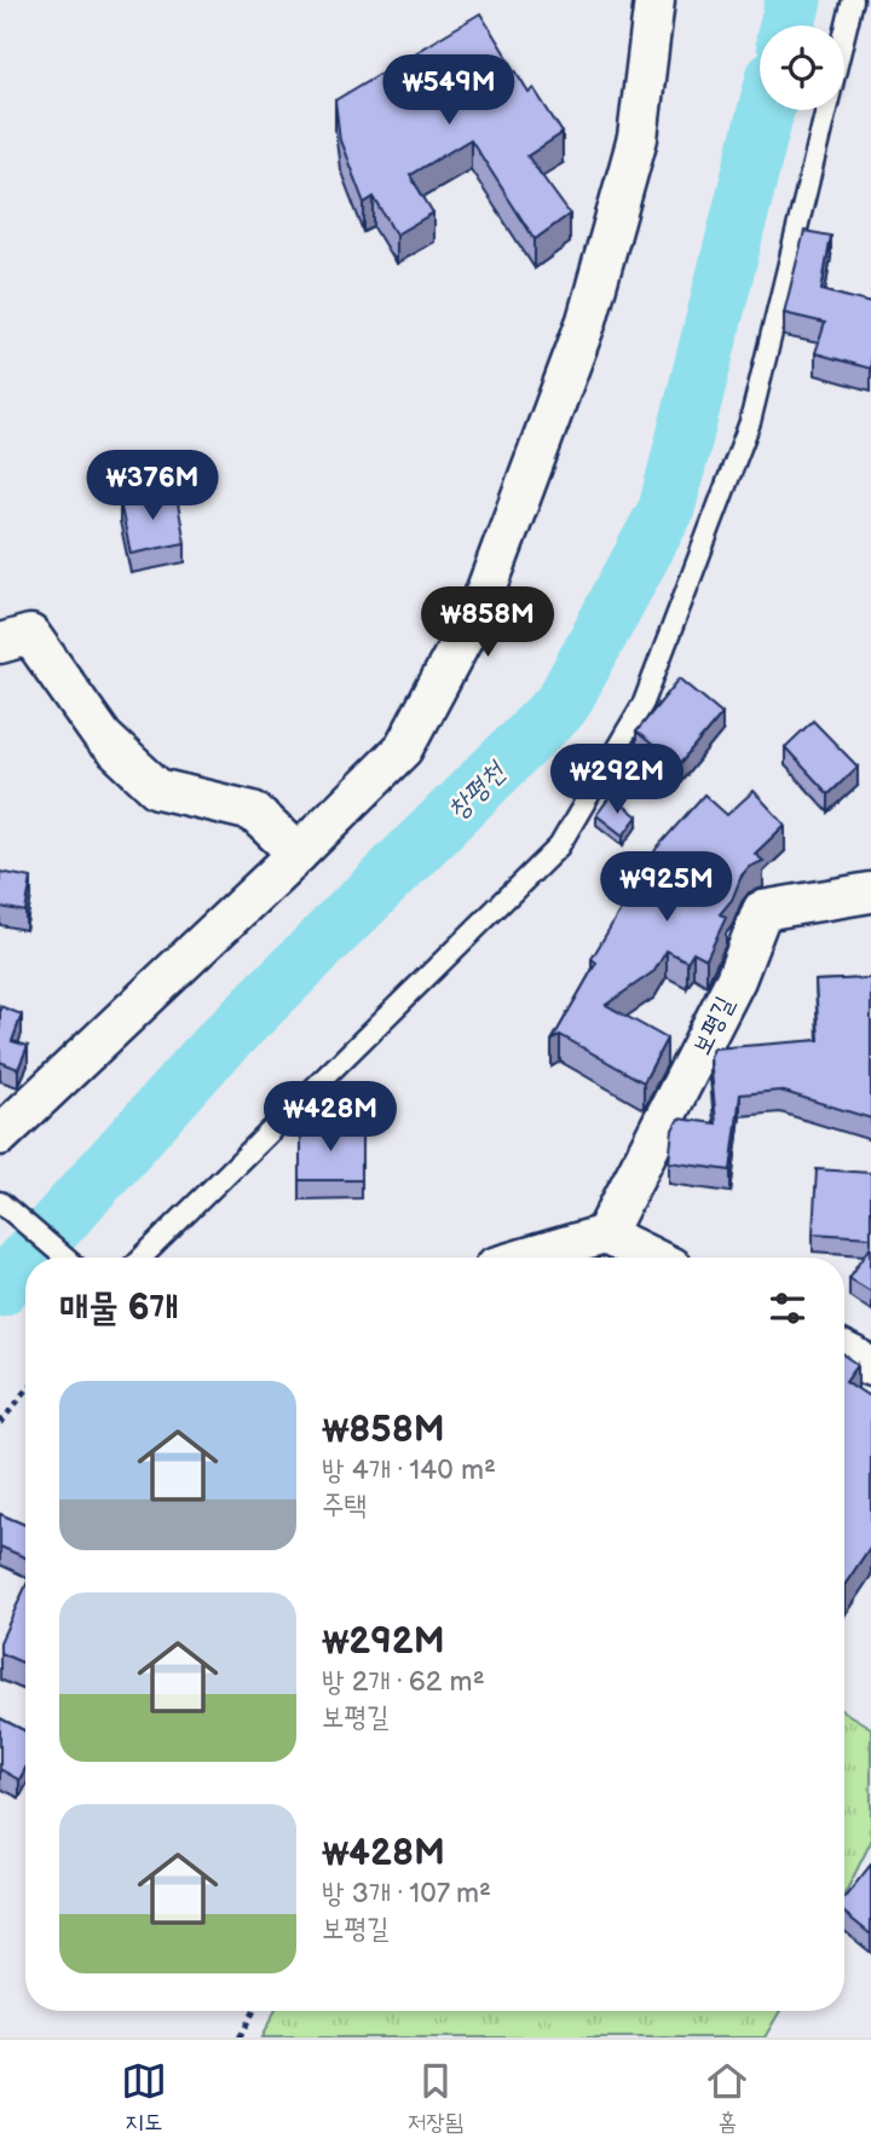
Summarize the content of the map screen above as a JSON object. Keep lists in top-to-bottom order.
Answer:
{
  "streets": {
    "street": ["보평길"]
  },
  "water": ["창평천"],
  "page": {
    "price": [
      "₩549M",
      "₩376M",
      "₩858M",
      "₩292M",
      "₩925M",
      "₩428M"
    ],
    "heading": "매물 6개",
    "list": [
      {
        "name": "₩858M",
        "note": "방 4개 · 140 m² · 주택"
      },
      {
        "name": "₩292M",
        "note": "방 2개 · 62 m² · 보평길"
      },
      {
        "name": "₩428M",
        "note": "방 3개 · 107 m² · 보평길"
      }
    ],
    "tabs": ["지도", "저장됨", "홈"]
  }
}
